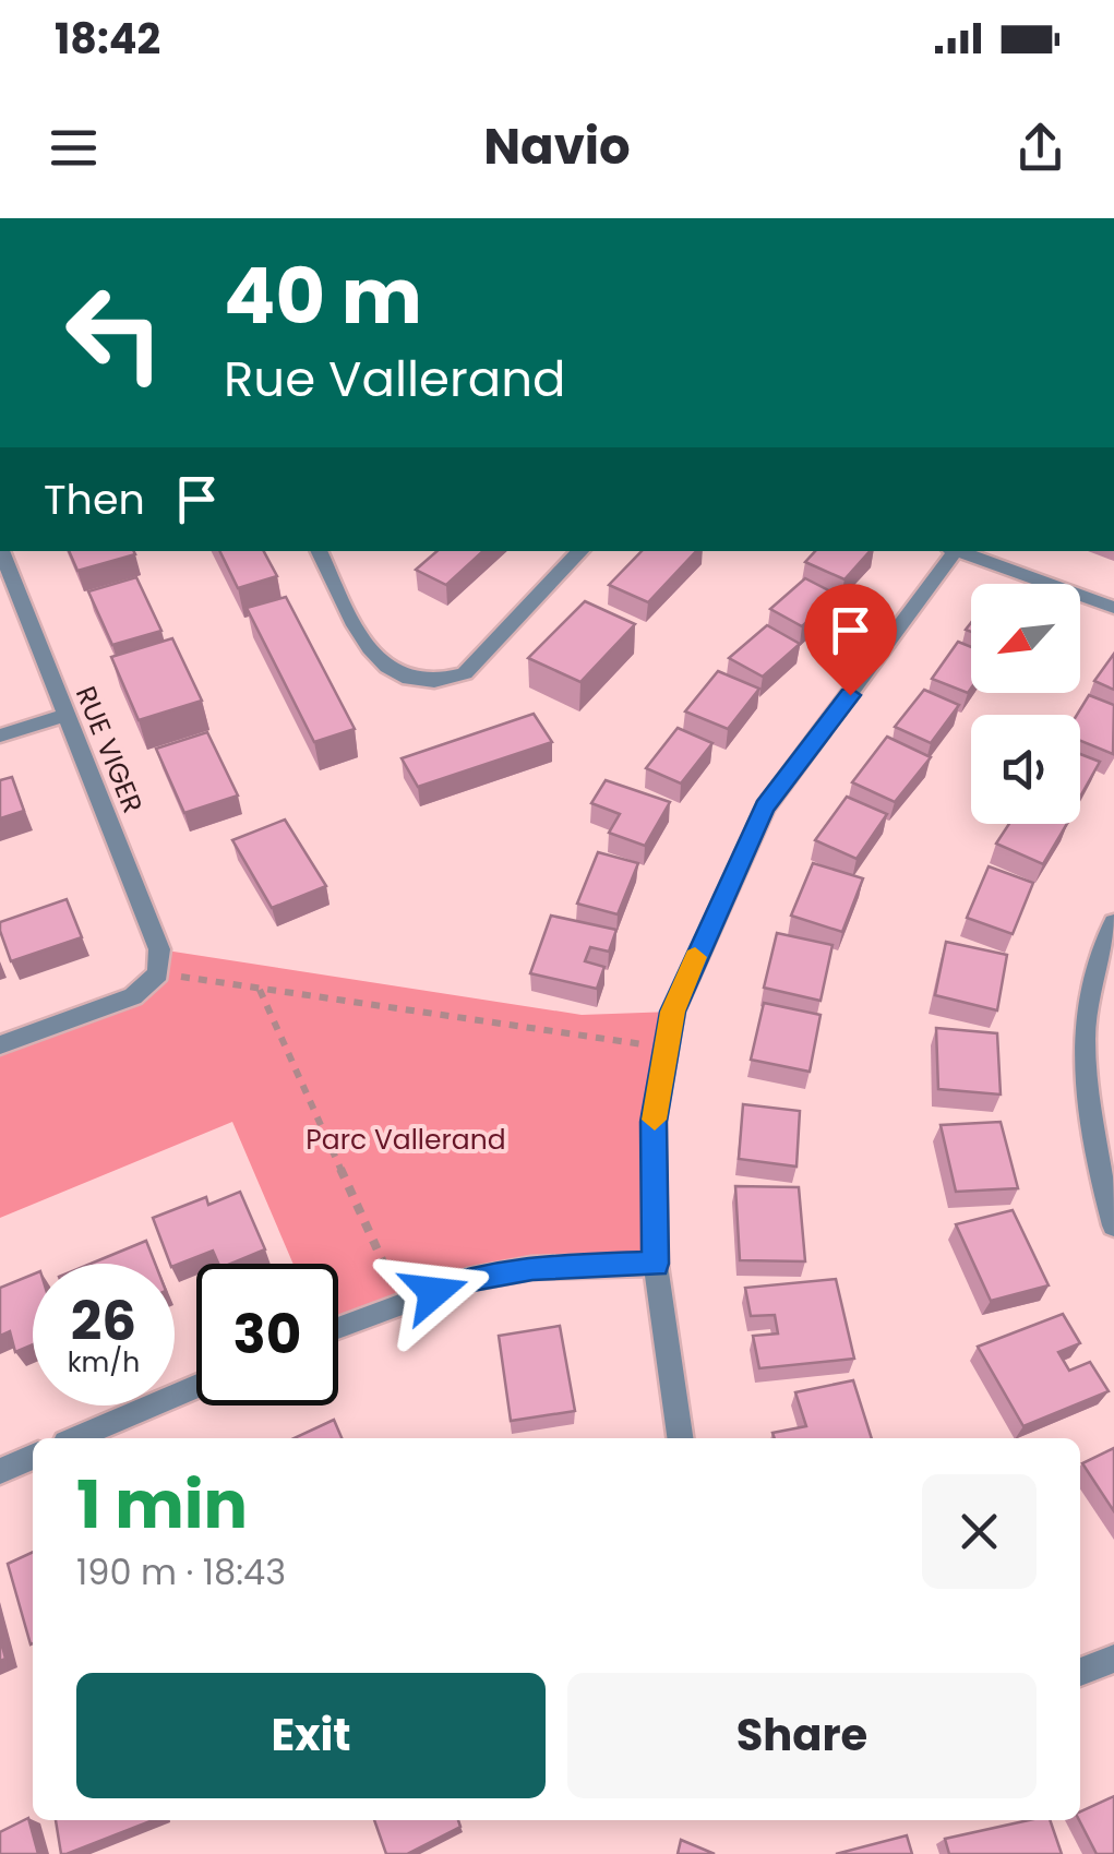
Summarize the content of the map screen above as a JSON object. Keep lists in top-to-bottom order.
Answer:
{
  "streets": {
    "street": ["RUE VIGER"]
  },
  "parks": ["Parc Vallerand"],
  "north": "bottom left",
  "page": {
    "status": "18:42",
    "header": "Navio",
    "turn": ["40 m", "Rue Vallerand"],
    "then": "Then",
    "speed": "26 km/h",
    "limit": "30",
    "heading": ["1 min", "190 m · 18:43"],
    "buttons": ["Exit", "Share"]
  }
}
